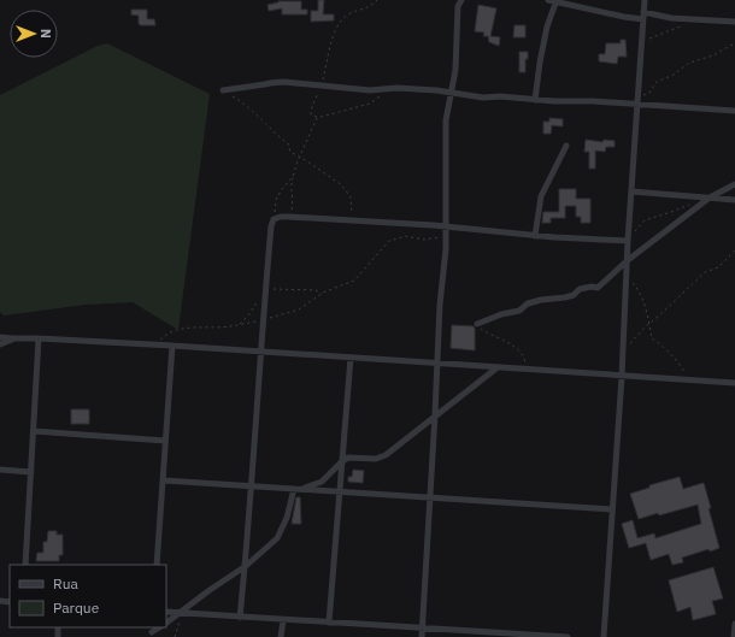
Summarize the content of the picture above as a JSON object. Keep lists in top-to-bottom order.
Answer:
{
  "legend": ["Rua", "Parque"],
  "north": "right"
}
